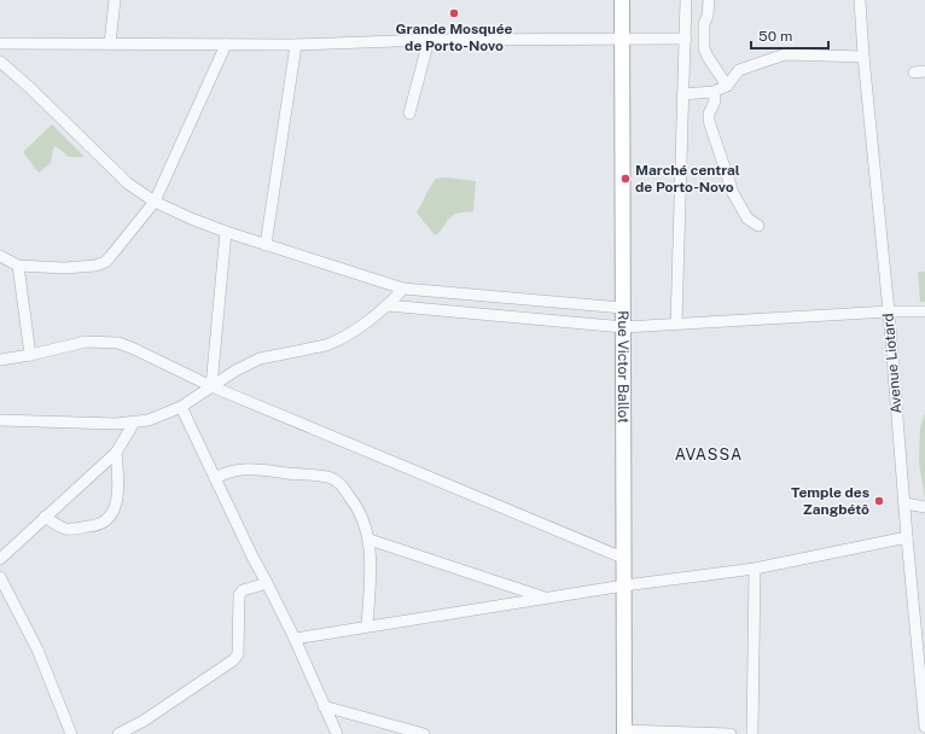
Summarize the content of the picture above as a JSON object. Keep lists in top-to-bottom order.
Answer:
{
  "streets": {
    "main road": ["Rue Victor Ballot"],
    "street": ["Avenue Liotard"]
  },
  "districts": ["AVASSA"],
  "places": ["Grande Mosquée de Porto-Novo", "Marché central de Porto-Novo", "Temple des Zangbétô"],
  "scale_bar": "50 m"
}
